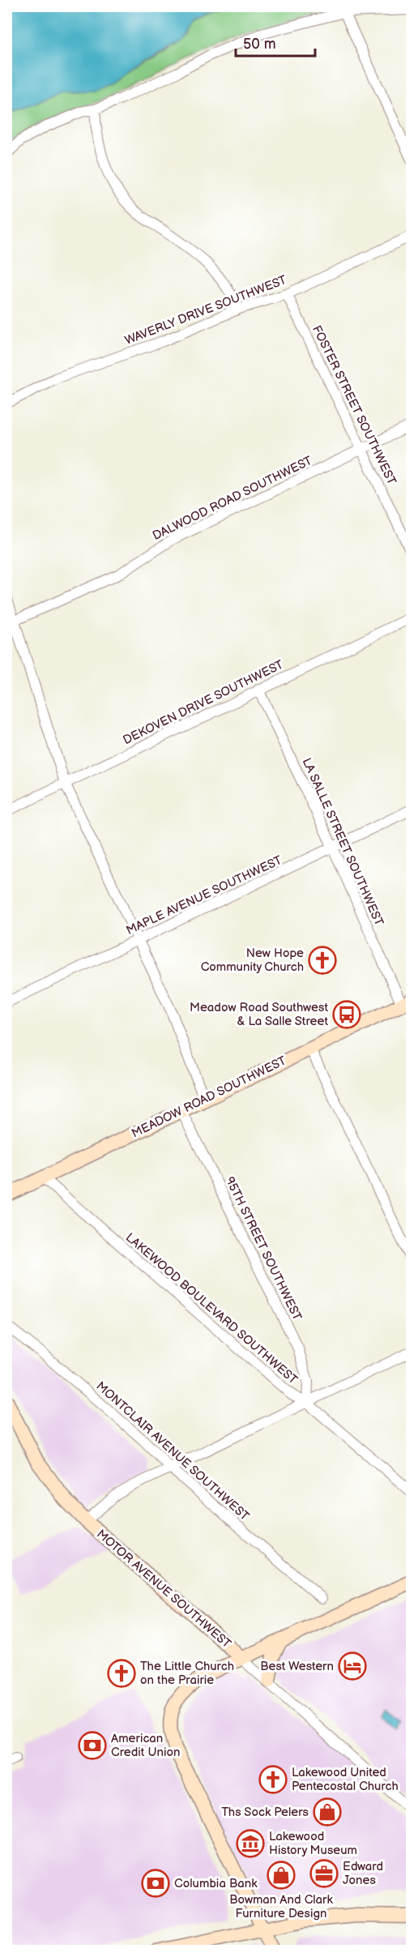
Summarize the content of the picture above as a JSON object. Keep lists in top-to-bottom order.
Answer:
{
  "streets": {
    "street": [
      "WAVERLY DRIVE SOUTHWEST",
      "FOSTER STREET SOUTHWEST",
      "DALWOOD ROAD SOUTHWEST",
      "DEKOVEN DRIVE SOUTHWEST",
      "LA SALLE STREET SOUTHWEST",
      "MAPLE AVENUE SOUTHWEST",
      "MEADOW ROAD SOUTHWEST",
      "95TH STREET SOUTHWEST",
      "LAKEWOOD BOULEVARD SOUTHWEST",
      "MONTCLAIR AVENUE SOUTHWEST",
      "MOTOR AVENUE SOUTHWEST"
    ]
  },
  "crossings": [
    ["WAVERLY DRIVE SOUTHWEST", "FOSTER STREET SOUTHWEST"],
    ["FOSTER STREET SOUTHWEST", "DALWOOD ROAD SOUTHWEST"],
    ["DEKOVEN DRIVE SOUTHWEST", "LA SALLE STREET SOUTHWEST"],
    ["LA SALLE STREET SOUTHWEST", "MAPLE AVENUE SOUTHWEST"],
    ["LA SALLE STREET SOUTHWEST", "MEADOW ROAD SOUTHWEST"],
    ["MEADOW ROAD SOUTHWEST", "95TH STREET SOUTHWEST"],
    ["MEADOW ROAD SOUTHWEST", "LAKEWOOD BOULEVARD SOUTHWEST"],
    ["95TH STREET SOUTHWEST", "LAKEWOOD BOULEVARD SOUTHWEST"]
  ],
  "places": {
    "church": ["New Hope Community Church", "The Little Church on the Prairie", "Lakewood United Pentecostal Church"],
    "bus stop": ["Meadow Road Southwest & La Salle Street"],
    "hotel": ["Best Western"],
    "bank": ["American Credit Union", "Columbia Bank"],
    "shop": ["Ths Sock Pelers", "Bowman And Clark Furniture Design"],
    "museum": ["Lakewood History Museum"],
    "office": ["Edward Jones"]
  },
  "scale_bar": "50 m"
}
